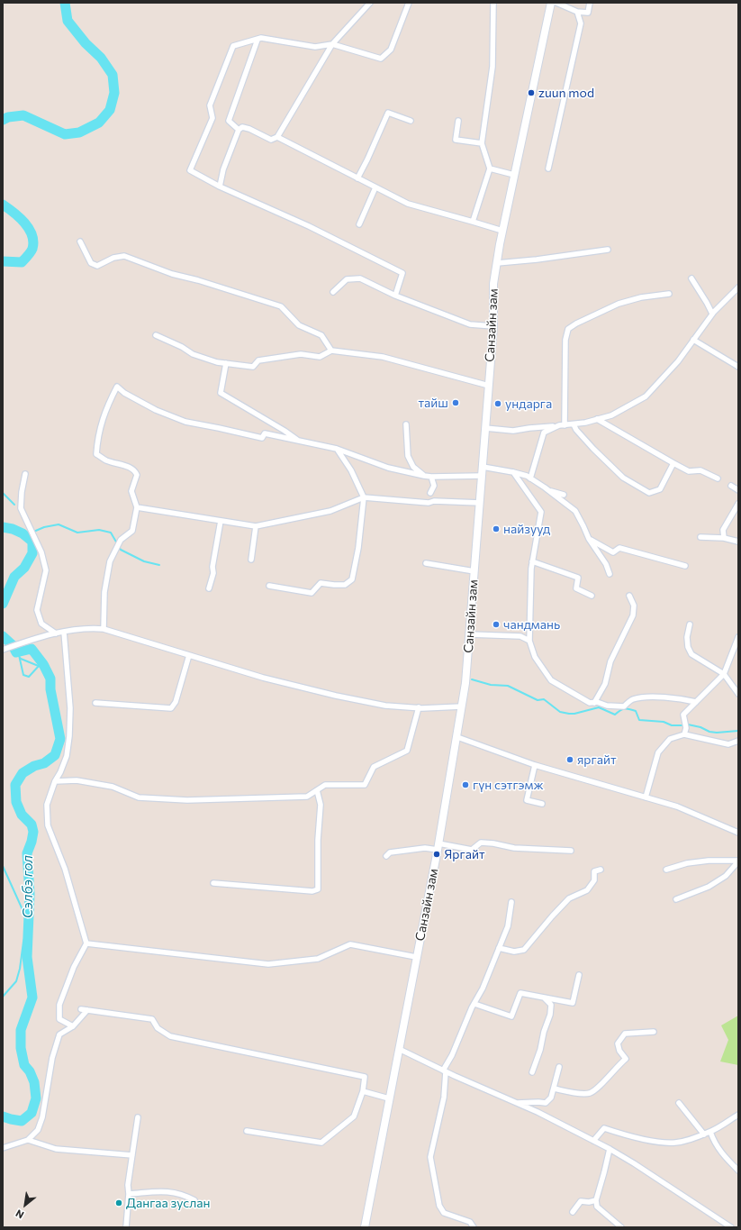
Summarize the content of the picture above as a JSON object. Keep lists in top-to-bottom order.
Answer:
{
  "streets": {
    "main road": ["Санзайн зам"]
  },
  "water": ["Сэлбэ гол"],
  "places": [
    "zuun mod",
    "тайш",
    "ундарга",
    "найзууд",
    "чандмань",
    "яргайт",
    "гүн сэтгэмж",
    "Яргайт",
    "Дангаа зуслан"
  ],
  "north": "bottom left"
}
